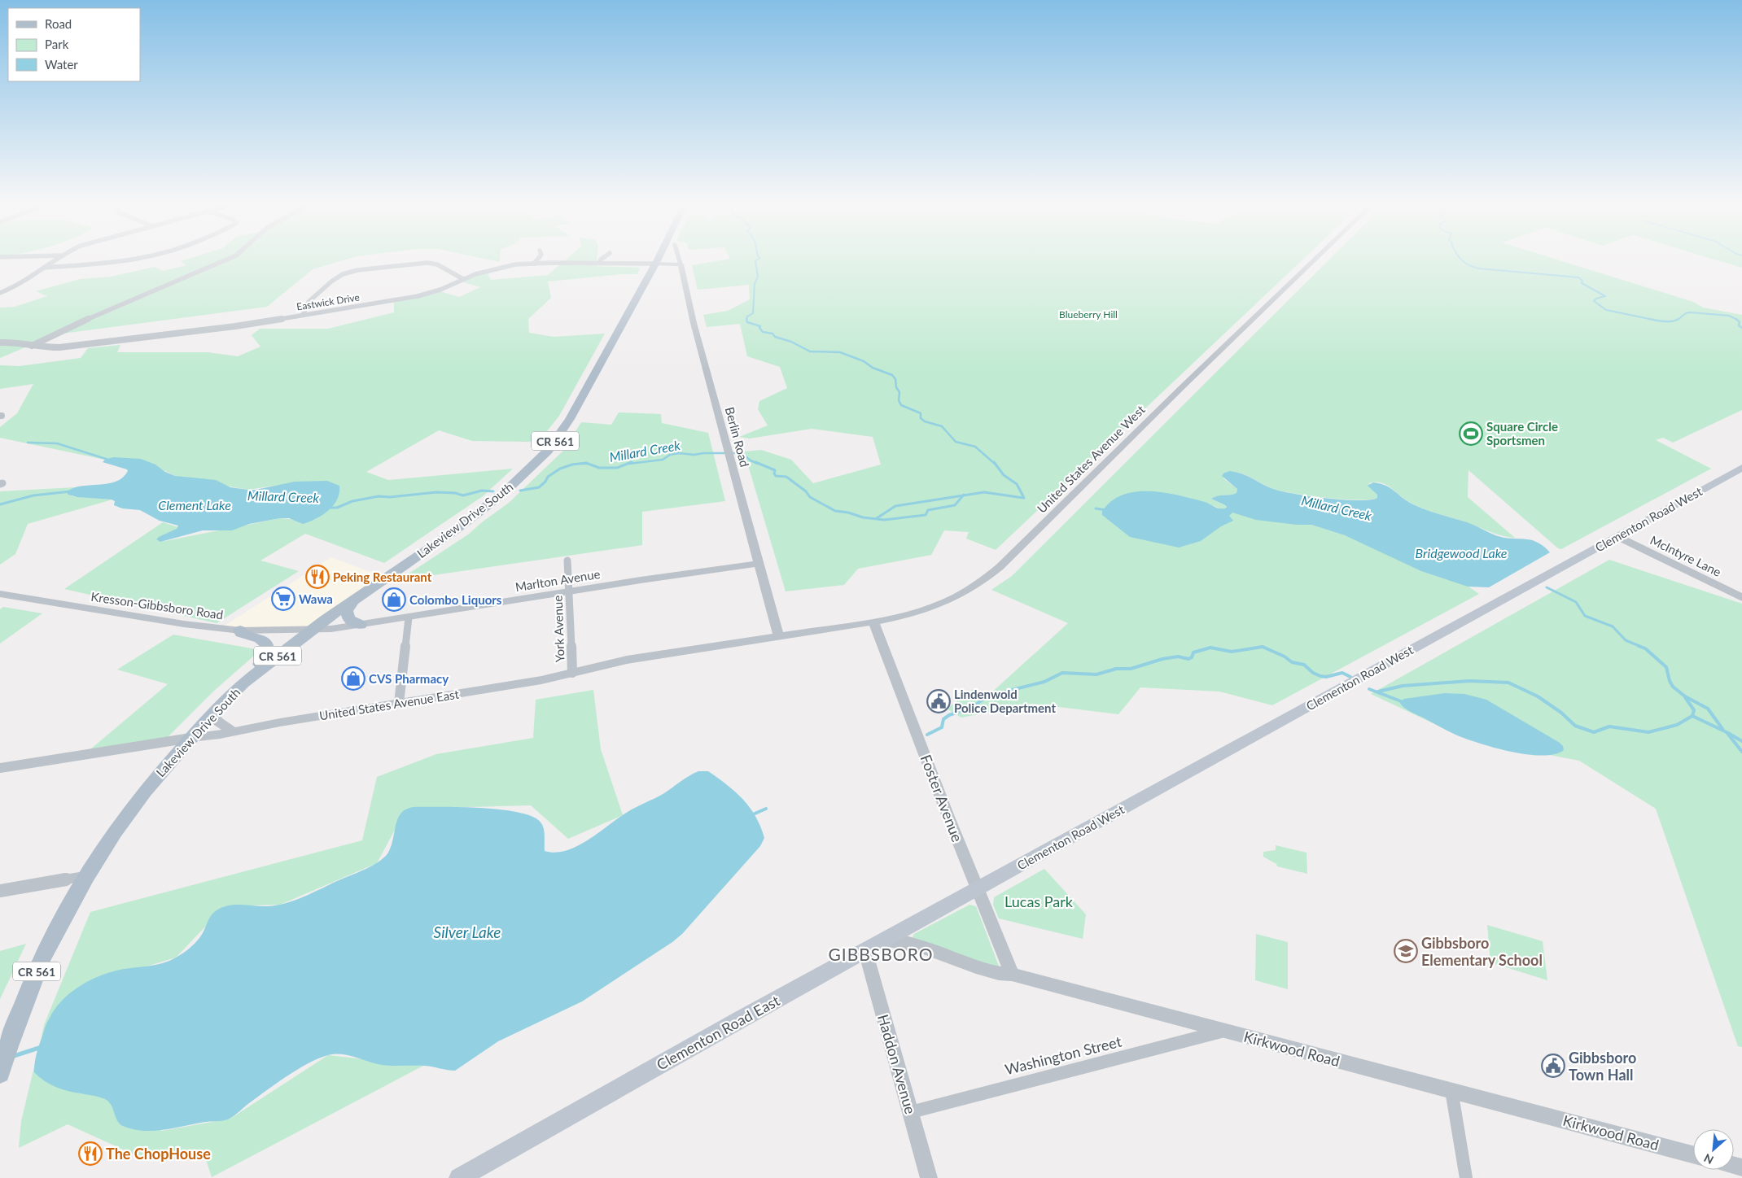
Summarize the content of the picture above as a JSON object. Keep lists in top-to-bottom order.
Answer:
{
  "streets": {
    "main road": [
      "CR 561",
      "Clementon Road West",
      "Lakeview Drive South",
      "Clementon Road East"
    ],
    "street": [
      "Eastwick Drive",
      "Berlin Road",
      "United States Avenue West",
      "McIntyre Lane",
      "Marlton Avenue",
      "Kresson-Gibbsboro Road",
      "York Avenue",
      "United States Avenue East",
      "Foster Avenue",
      "Kirkwood Road",
      "Washington Street",
      "Haddon Avenue"
    ]
  },
  "crossings": [
    ["Eastwick Drive", "Berlin Road"],
    ["Eastwick Drive", "CR 561"],
    ["Eastwick Drive", "Lakeview Drive South"],
    ["Berlin Road", "United States Avenue West"],
    ["Berlin Road", "Marlton Avenue"],
    ["Berlin Road", "United States Avenue East"],
    ["CR 561", "Lakeview Drive South"],
    ["United States Avenue West", "United States Avenue East"],
    ["United States Avenue West", "Foster Avenue"],
    ["Clementon Road West", "McIntyre Lane"],
    ["Clementon Road West", "Foster Avenue"],
    ["Clementon Road West", "Clementon Road East"],
    ["Lakeview Drive South", "Marlton Avenue"],
    ["Lakeview Drive South", "Kresson-Gibbsboro Road"],
    ["Lakeview Drive South", "United States Avenue East"],
    ["Marlton Avenue", "Kresson-Gibbsboro Road"],
    ["Marlton Avenue", "York Avenue"],
    ["York Avenue", "United States Avenue East"],
    ["Foster Avenue", "Clementon Road East"],
    ["Foster Avenue", "Kirkwood Road"],
    ["Clementon Road East", "Kirkwood Road"],
    ["Clementon Road East", "Haddon Avenue"],
    ["Kirkwood Road", "Washington Street"],
    ["Washington Street", "Haddon Avenue"]
  ],
  "districts": ["GIBBSBORO"],
  "water": [
    "Millard Creek",
    "Clement Lake",
    "Bridgewood Lake",
    "Silver Lake"
  ],
  "parks": ["Blueberry Hill", "Lucas Park"],
  "places": {
    "sports": ["Square Circle Sportsmen"],
    "restaurant": ["Peking Restaurant", "The ChopHouse"],
    "supermarket": ["Wawa"],
    "shop": ["Colombo Liquors", "CVS Pharmacy"],
    "public building": ["Lindenwold Police Department", "Gibbsboro Town Hall"],
    "school or university": ["Gibbsboro Elementary School"]
  },
  "legend": ["Road", "Park", "Water"],
  "north": "bottom left"
}
